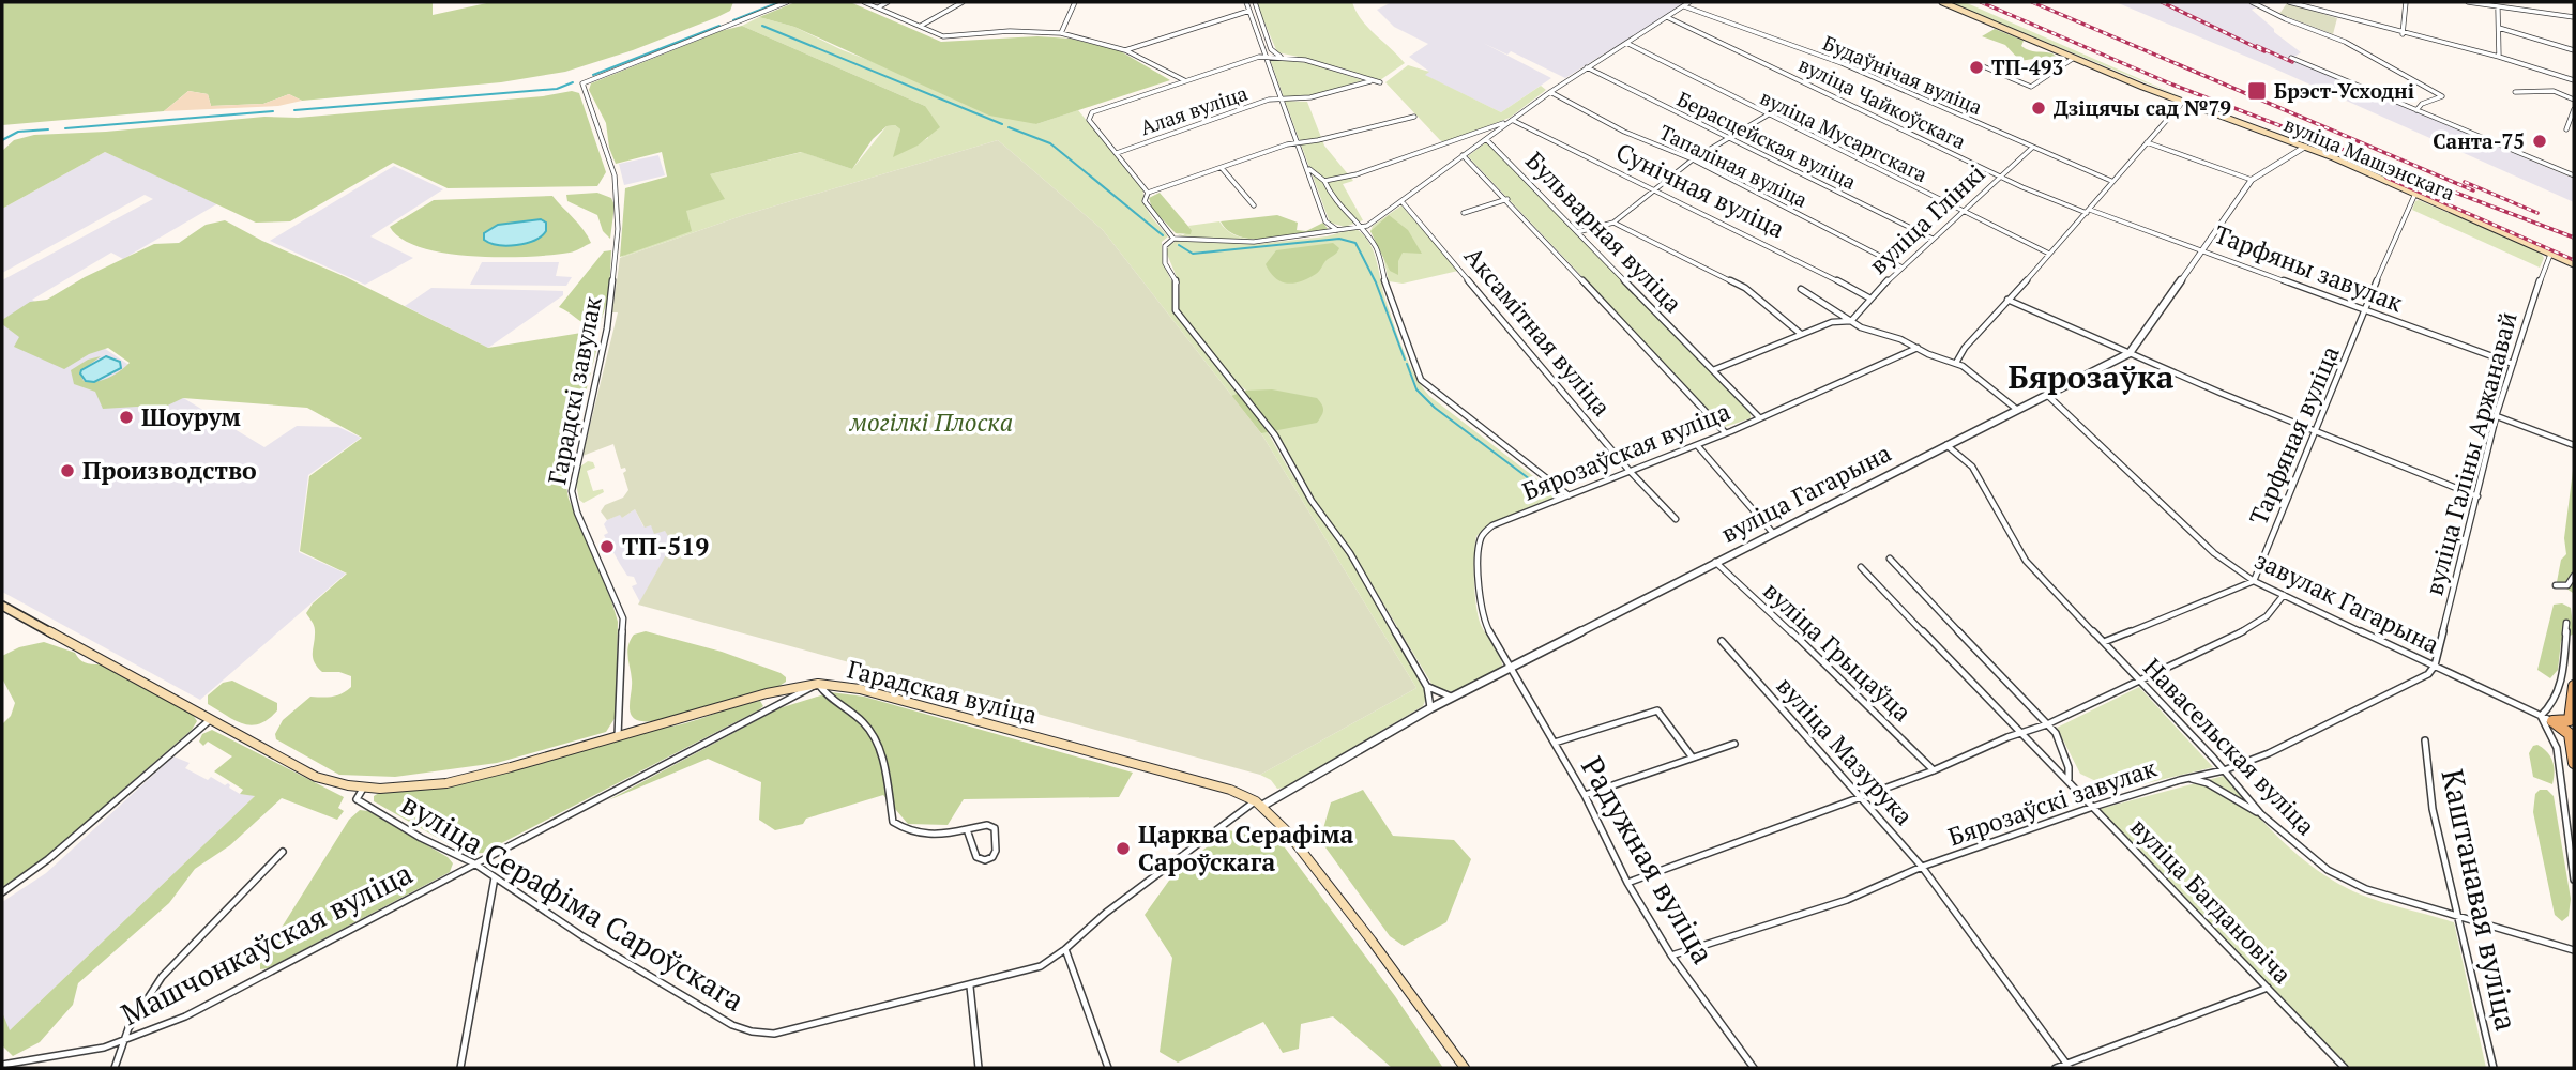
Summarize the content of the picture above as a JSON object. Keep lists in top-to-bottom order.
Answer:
{
  "streets": {
    "main road": ["вуліца Машэнскага", "Гарадская вуліца"],
    "street": [
      "Будаўнічая вуліца",
      "вуліца Чайкоўскага",
      "Алая вуліца",
      "вуліца Мусаргскага",
      "Берасцейская вуліца",
      "Тапаліная вуліца",
      "Сунічная вуліца",
      "вуліца Глінкі",
      "Бульварная вуліца",
      "Тарфяны завулак",
      "Аксамітная вуліца",
      "Гарадскі завулак",
      "Тарфяная вуліца",
      "Бярозаўская вуліца",
      "вуліца Галіны Аржанавай",
      "вуліца Гагарына",
      "завулак Гагарына",
      "вуліца Грыцаўца",
      "Навасельская вуліца",
      "вуліца Мазурука",
      "Бярозаўскі завулак",
      "Радужная вуліца",
      "Каштанавая вуліца",
      "вуліца Багдановіча",
      "вуліца Серафіма Сароўскага",
      "Машчонкаўская вуліца"
    ]
  },
  "crossings": [
    ["Будаўнічая вуліца", "вуліца Глінкі"],
    ["вуліца Чайкоўскага", "вуліца Глінкі"],
    ["вуліца Чайкоўскага", "Тарфяны завулак"],
    ["вуліца Мусаргскага", "вуліца Глінкі"],
    ["Берасцейская вуліца", "вуліца Глінкі"],
    ["вуліца Машэнскага", "Тарфяная вуліца"],
    ["вуліца Машэнскага", "вуліца Галіны Аржанавай"],
    ["вуліца Машэнскага", "вуліца Гагарына"],
    ["Тапаліная вуліца", "вуліца Глінкі"],
    ["Сунічная вуліца", "вуліца Глінкі"],
    ["Бульварная вуліца", "Бярозаўская вуліца"],
    ["Тарфяны завулак", "Тарфяная вуліца"],
    ["Тарфяны завулак", "вуліца Галіны Аржанавай"],
    ["Тарфяны завулак", "вуліца Гагарына"],
    ["Аксамітная вуліца", "Бярозаўская вуліца"],
    ["Гарадскі завулак", "Гарадская вуліца"],
    ["Тарфяная вуліца", "завулак Гагарына"],
    ["Бярозаўская вуліца", "вуліца Гагарына"],
    ["Бярозаўская вуліца", "Радужная вуліца"],
    ["вуліца Галіны Аржанавай", "завулак Гагарына"],
    ["вуліца Галіны Аржанавай", "Бярозаўскі завулак"],
    ["вуліца Гагарына", "завулак Гагарына"],
    ["вуліца Гагарына", "вуліца Грыцаўца"],
    ["вуліца Гагарына", "Гарадская вуліца"],
    ["вуліца Гагарына", "Навасельская вуліца"],
    ["вуліца Гагарына", "Радужная вуліца"],
    ["вуліца Гагарына", "вуліца Серафіма Сароўскага"],
    ["завулак Гагарына", "Бярозаўскі завулак"],
    ["Гарадская вуліца", "вуліца Серафіма Сароўскага"],
    ["Гарадская вуліца", "Машчонкаўская вуліца"],
    ["Навасельская вуліца", "Бярозаўскі завулак"],
    ["Навасельская вуліца", "Каштанавая вуліца"],
    ["вуліца Мазурука", "Бярозаўскі завулак"],
    ["Бярозаўскі завулак", "Радужная вуліца"],
    ["Бярозаўскі завулак", "вуліца Багдановіча"],
    ["вуліца Серафіма Сароўскага", "Машчонкаўская вуліца"]
  ],
  "districts": ["Бярозаўка"],
  "parks": ["могілкі Плоска"],
  "places": {
    "other": [
      "ТП-493",
      "Дзіцячы сад №79",
      "Санта-75",
      "Шоурум",
      "Производство",
      "ТП-519",
      "Царква Серафіма Сароўскага"
    ],
    "transit": ["Брэст-Усходні"]
  }
}
